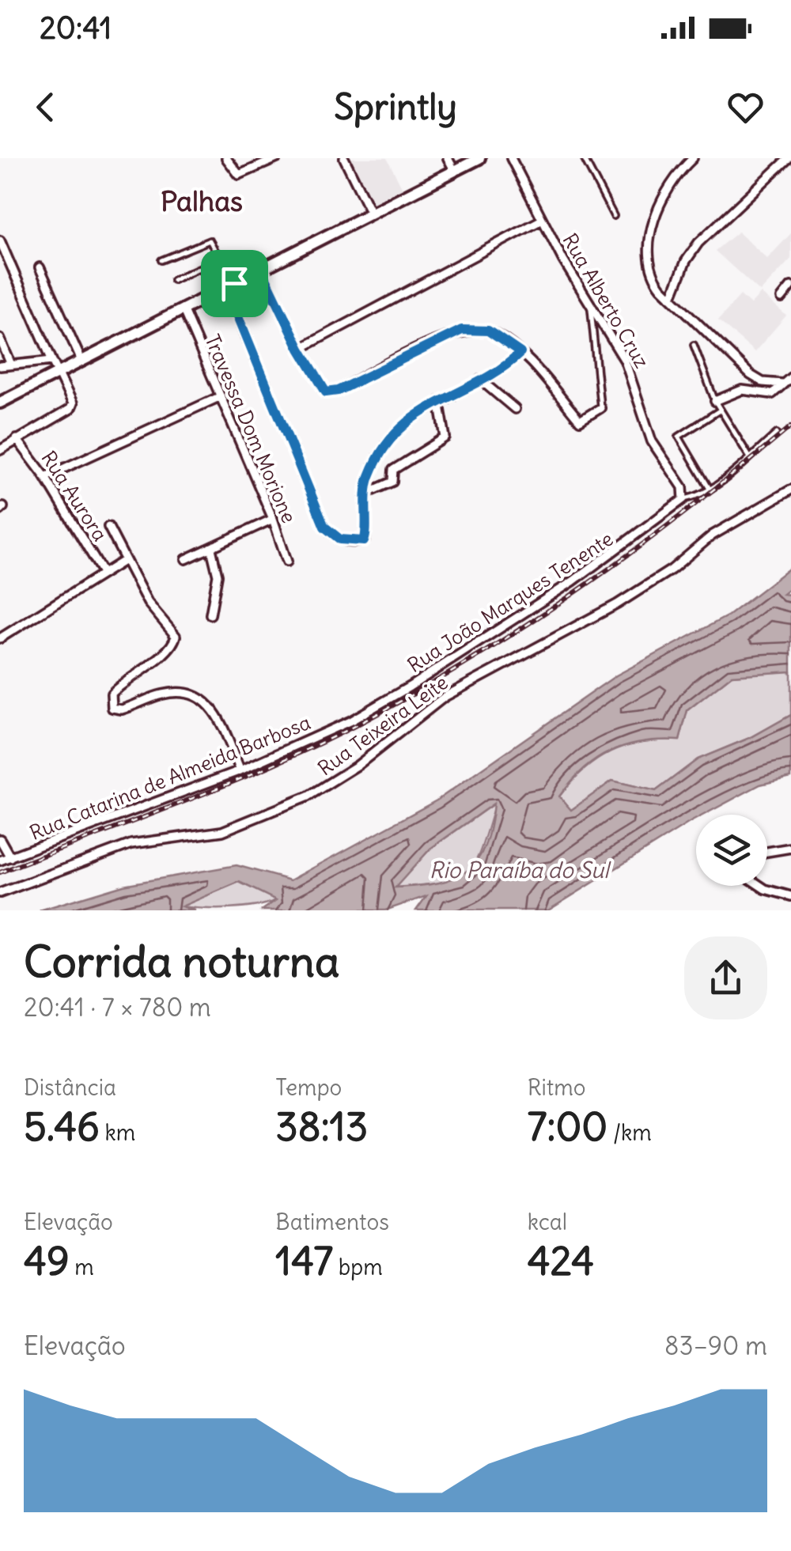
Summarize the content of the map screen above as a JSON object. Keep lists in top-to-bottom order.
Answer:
{
  "streets": {
    "street": [
      "Rua Alberto Cruz",
      "Travessa Dom Morione",
      "Rua Aurora",
      "Rua João Marques Tenente",
      "Rua Teixeira Leite",
      "Rua Catarina de Almeida Barbosa"
    ]
  },
  "crossings": [
    ["Rua Alberto Cruz", "Rua João Marques Tenente"],
    ["Rua João Marques Tenente", "Rua Catarina de Almeida Barbosa"]
  ],
  "districts": ["Palhas"],
  "water": ["Rio Paraíba do Sul"],
  "page": {
    "status": "20:41",
    "header": "Sprintly",
    "heading": ["Corrida noturna", "20:41 · 7 × 780 m"],
    "stats": [
      ["Distância", "5.46 km"],
      ["Tempo", "38:13"],
      ["Ritmo", "7:00 /km"],
      ["Elevação", "49 m"],
      ["Batimentos", "147 bpm"],
      ["kcal", "424"]
    ],
    "chart": ["Elevação", "83–90 m"]
  }
}
